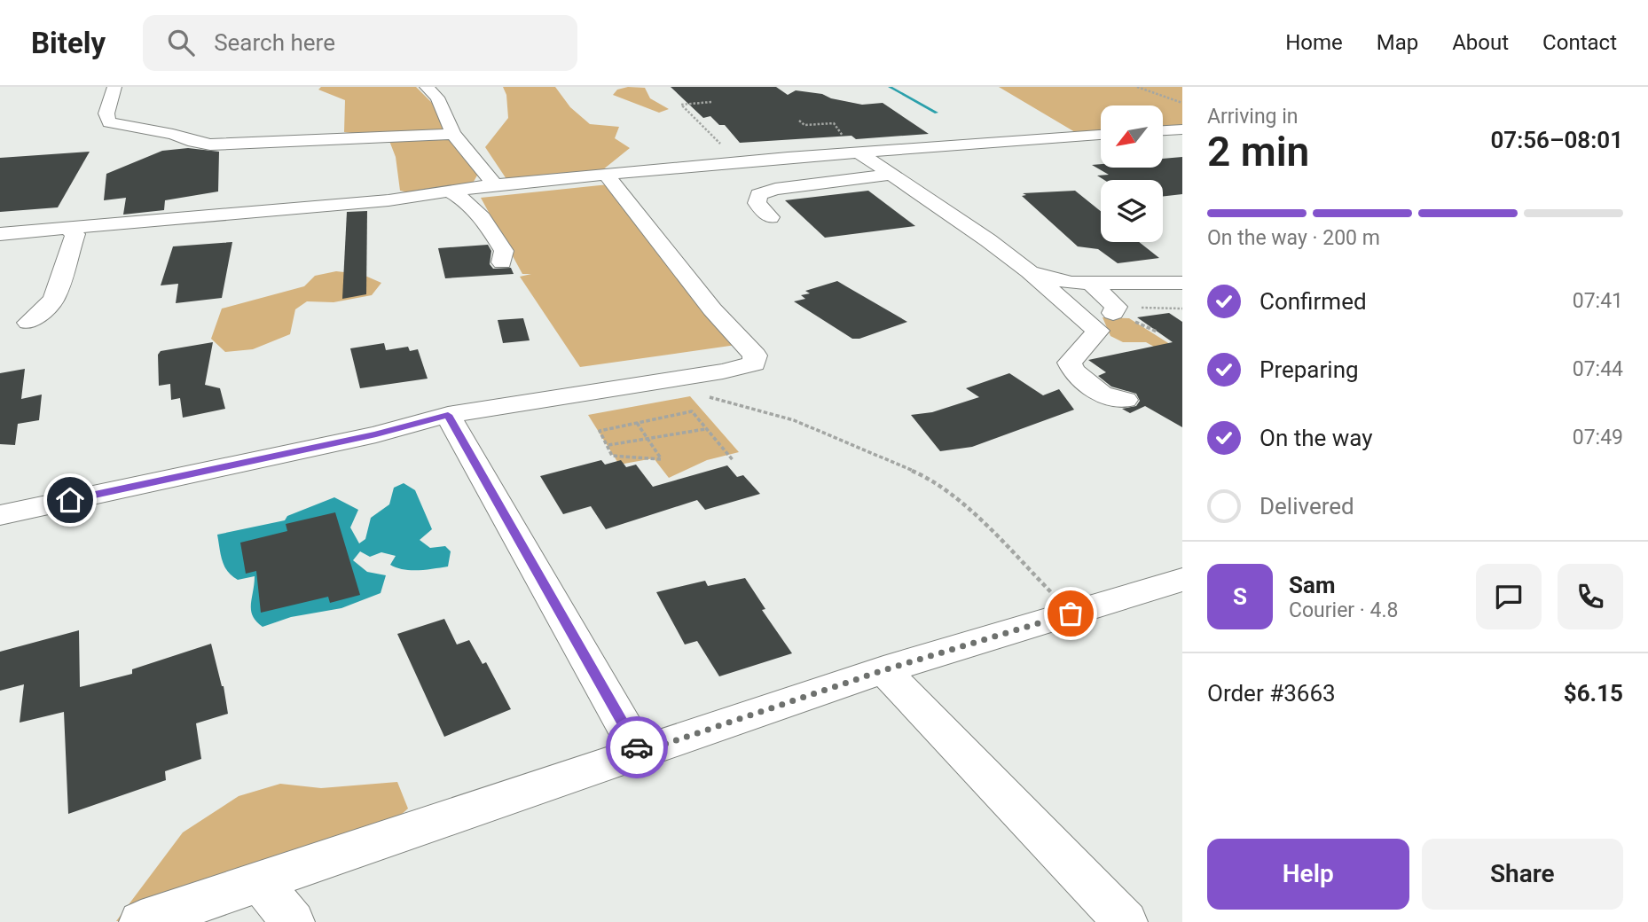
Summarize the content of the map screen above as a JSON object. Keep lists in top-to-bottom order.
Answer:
{
  "north": "bottom left",
  "page": {
    "header": "Bitely",
    "search": "Search here",
    "nav": [
      "Home",
      "Map",
      "About",
      "Contact"
    ],
    "heading": ["2 min", "Arriving in", "07:56–08:01"],
    "panel": [
      "Sam",
      "Courier · 4.8",
      "Order #3663",
      "$6.15"
    ],
    "bar": "On the way · 200 m",
    "list": [
      ["Confirmed", "07:41"],
      ["Preparing", "07:44"],
      ["On the way", "07:49"],
      "Delivered"
    ],
    "round": "S",
    "buttons": ["Help", "Share"]
  }
}
